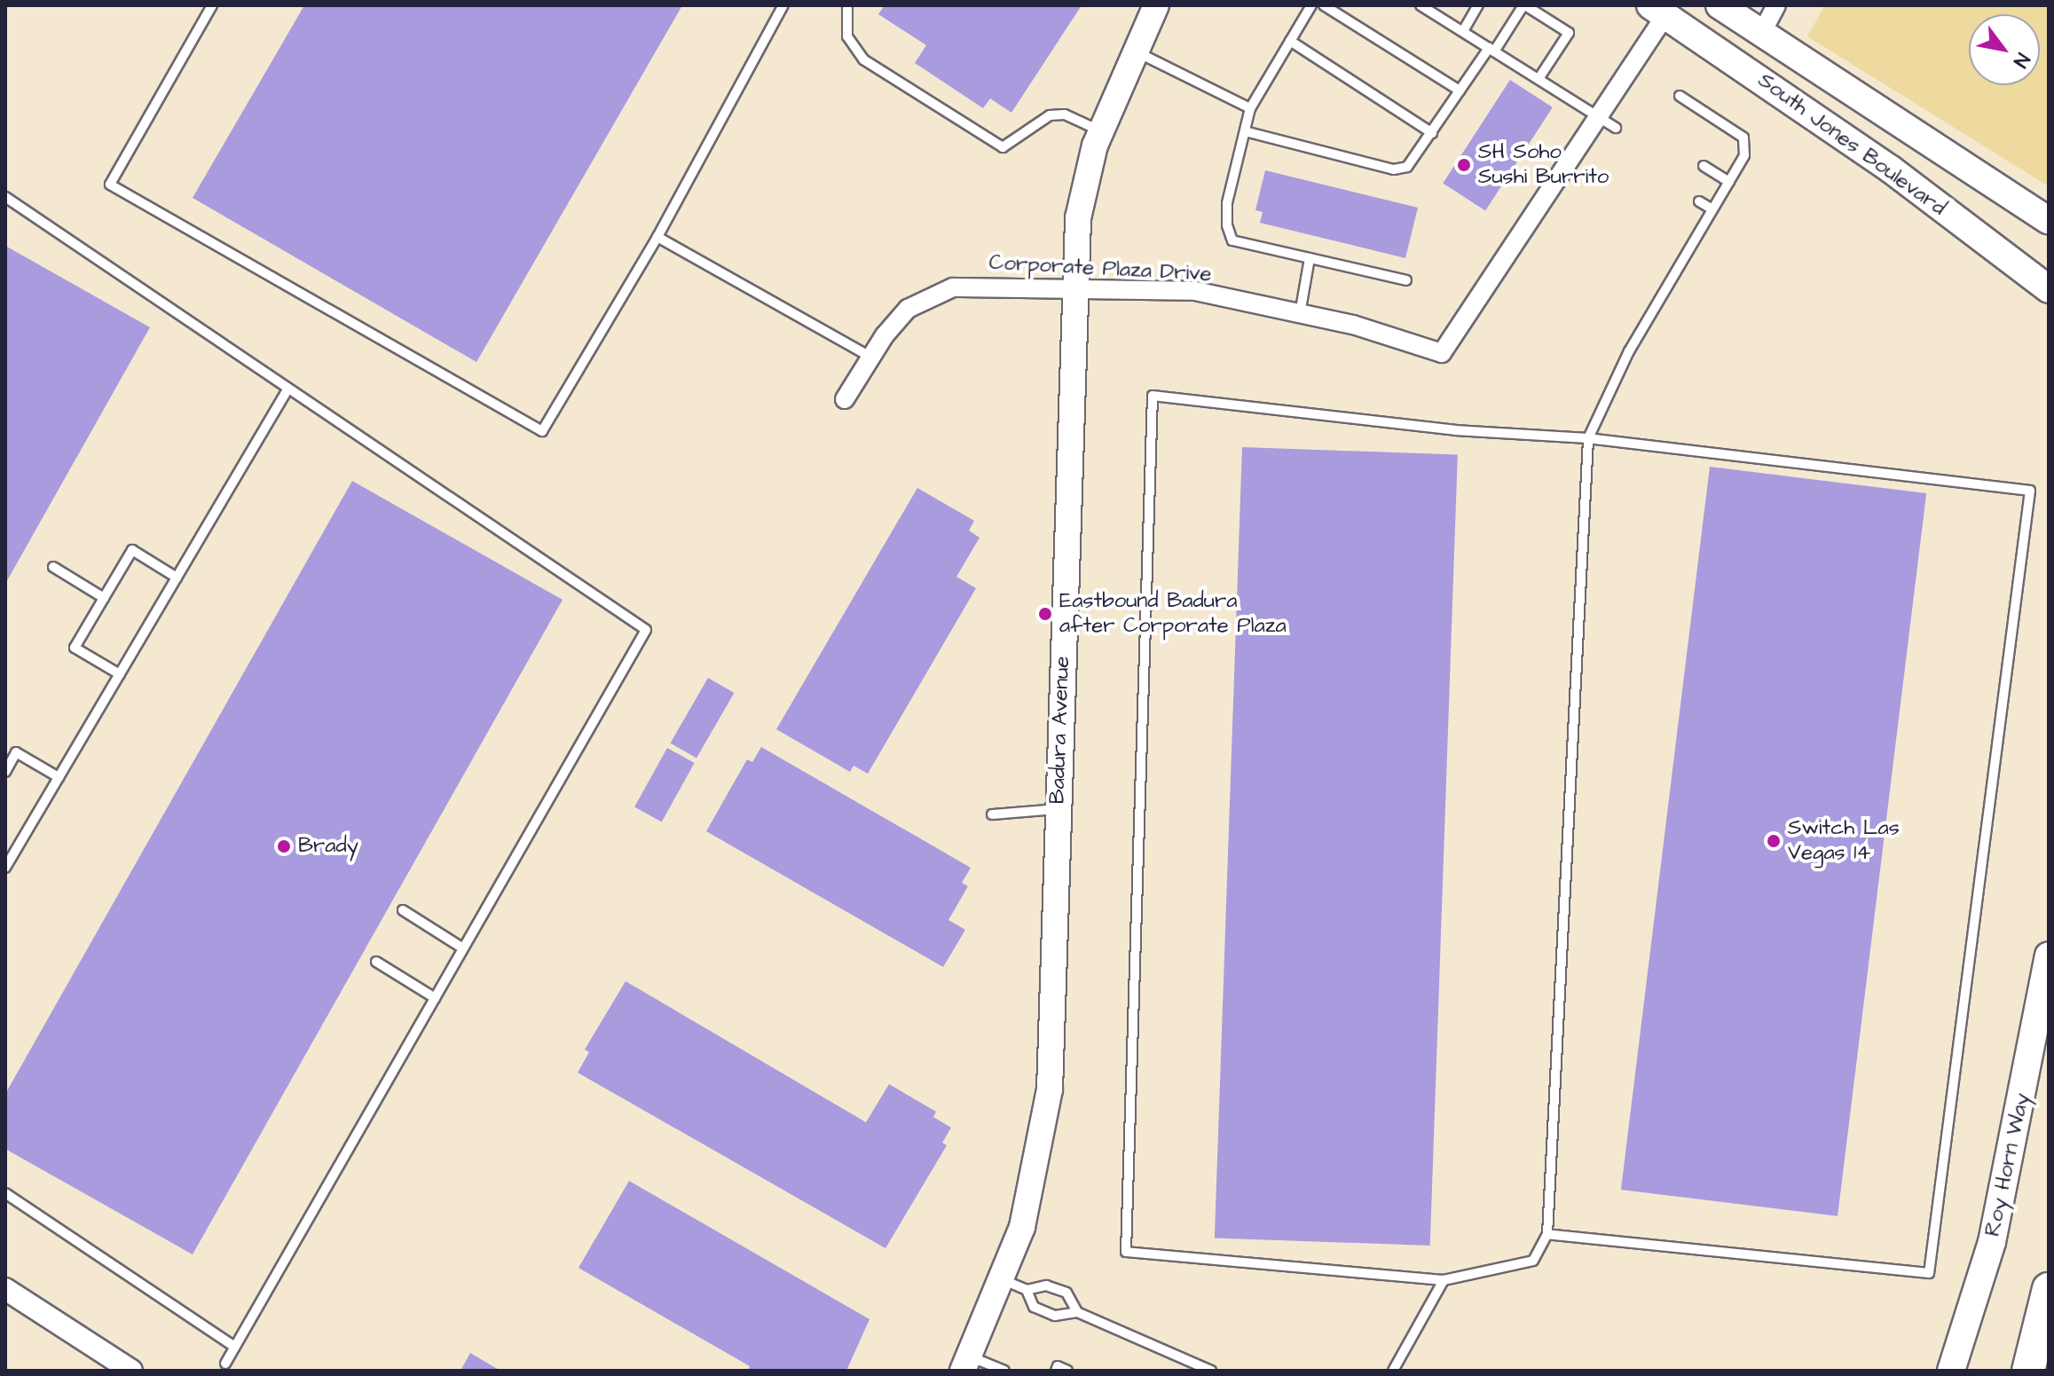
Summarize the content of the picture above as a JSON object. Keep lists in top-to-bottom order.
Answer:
{
  "streets": {
    "main road": ["South Jones Boulevard", "Badura Avenue", "Roy Horn Way"],
    "street": ["Corporate Plaza Drive"]
  },
  "crossings": [
    ["Corporate Plaza Drive", "Badura Avenue"]
  ],
  "places": [
    "SH Soho Sushi Burrito",
    "Eastbound Badura after Corporate Plaza",
    "Switch Las Vegas 14",
    "Brady"
  ],
  "north": "bottom right"
}
